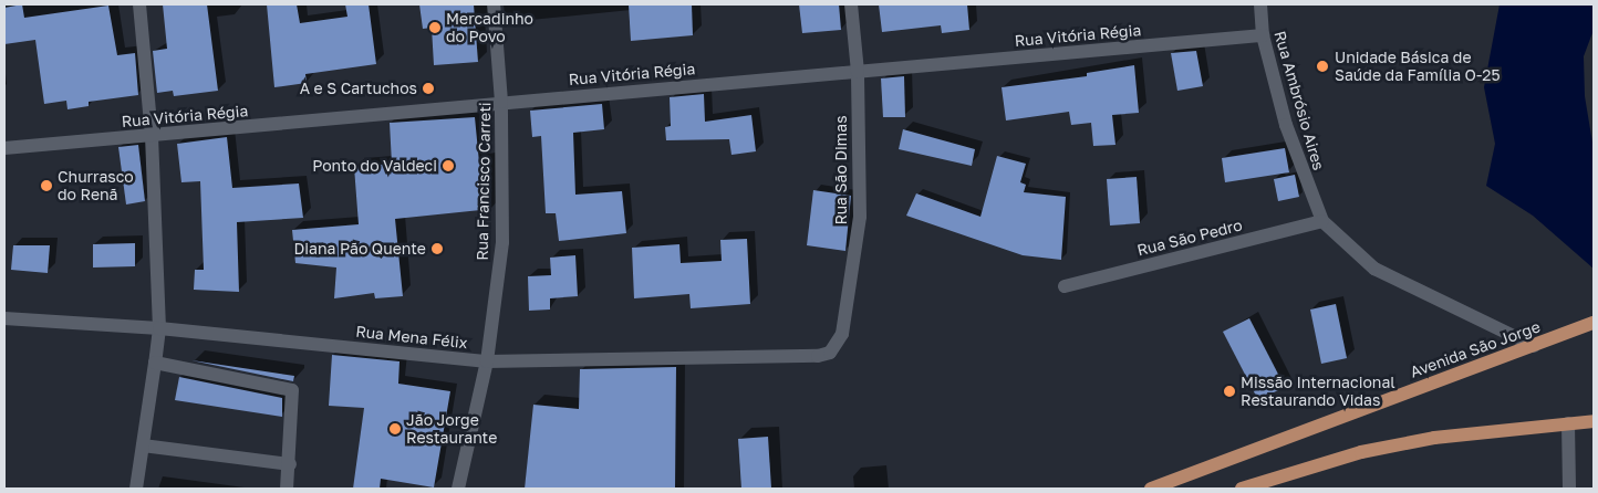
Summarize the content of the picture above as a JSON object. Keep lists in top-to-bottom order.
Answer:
{
  "streets": {
    "main road": ["Avenida São Jorge"],
    "street": [
      "Rua Vitória Régia",
      "Rua Ambrósio Aires",
      "Rua São Dimas",
      "Rua Francisco Carreti",
      "Rua São Pedro",
      "Rua Mena Félix"
    ]
  },
  "crossings": [
    ["Rua Vitória Régia", "Rua Ambrósio Aires"],
    ["Rua Vitória Régia", "Rua São Dimas"],
    ["Rua Vitória Régia", "Rua Francisco Carreti"],
    ["Rua Ambrósio Aires", "Rua São Pedro"],
    ["Rua Ambrósio Aires", "Avenida São Jorge"],
    ["Rua São Dimas", "Rua Mena Félix"],
    ["Rua Francisco Carreti", "Rua Mena Félix"]
  ],
  "places": [
    "Mercadinho do Povo",
    "Unidade Básica de Saúde da Família O-25",
    "A e S Cartuchos",
    "Ponto do Valdeci",
    "Churrasco do Renã",
    "Diana Pão Quente",
    "Missão Internacional Restaurando Vidas",
    "Jão Jorge Restaurante"
  ]
}
